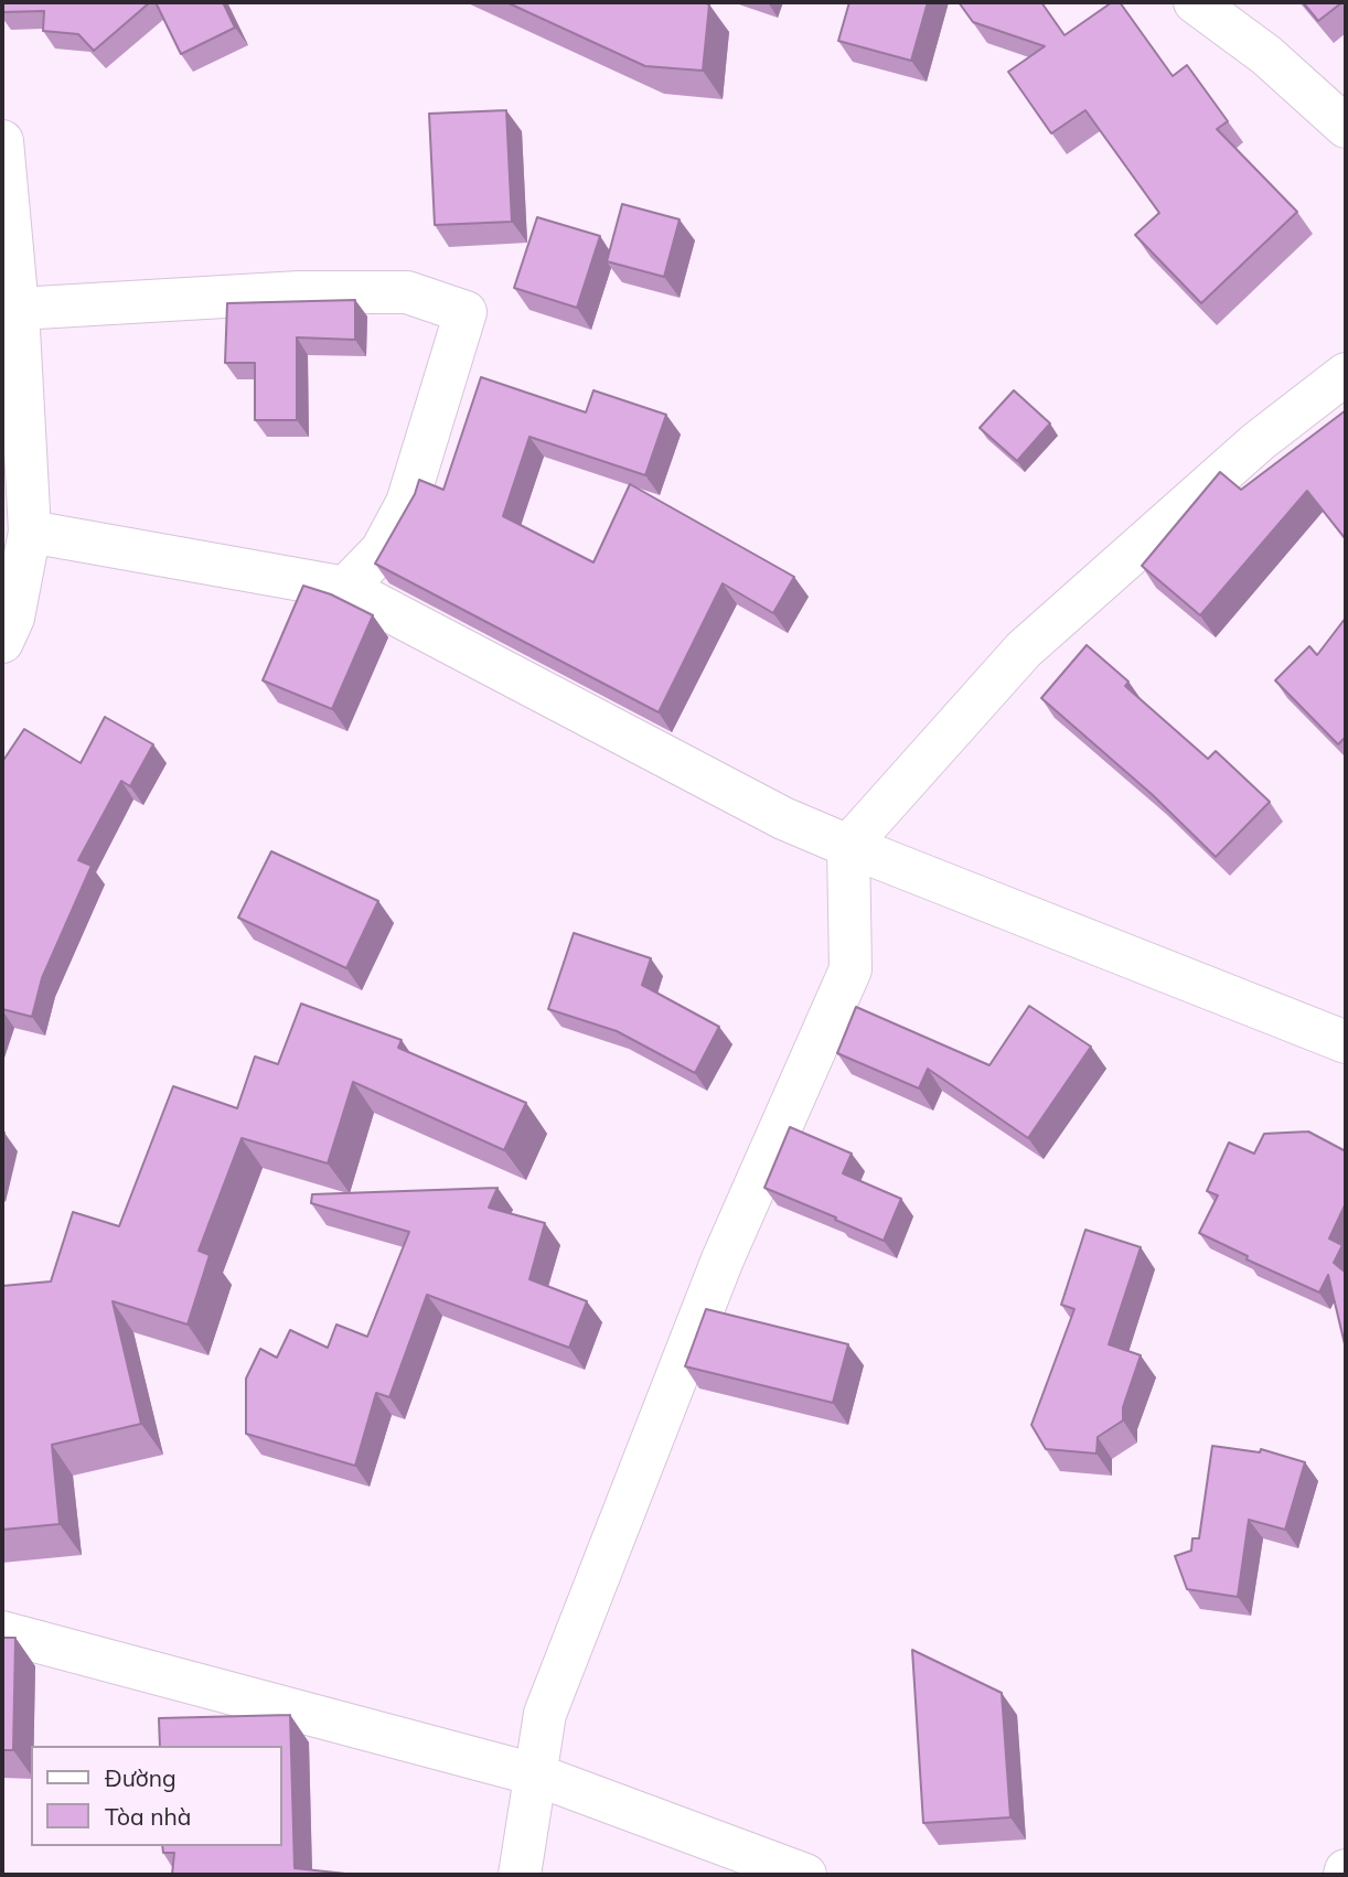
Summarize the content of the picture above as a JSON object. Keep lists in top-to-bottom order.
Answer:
{
  "legend": ["Đường", "Tòa nhà"]
}
